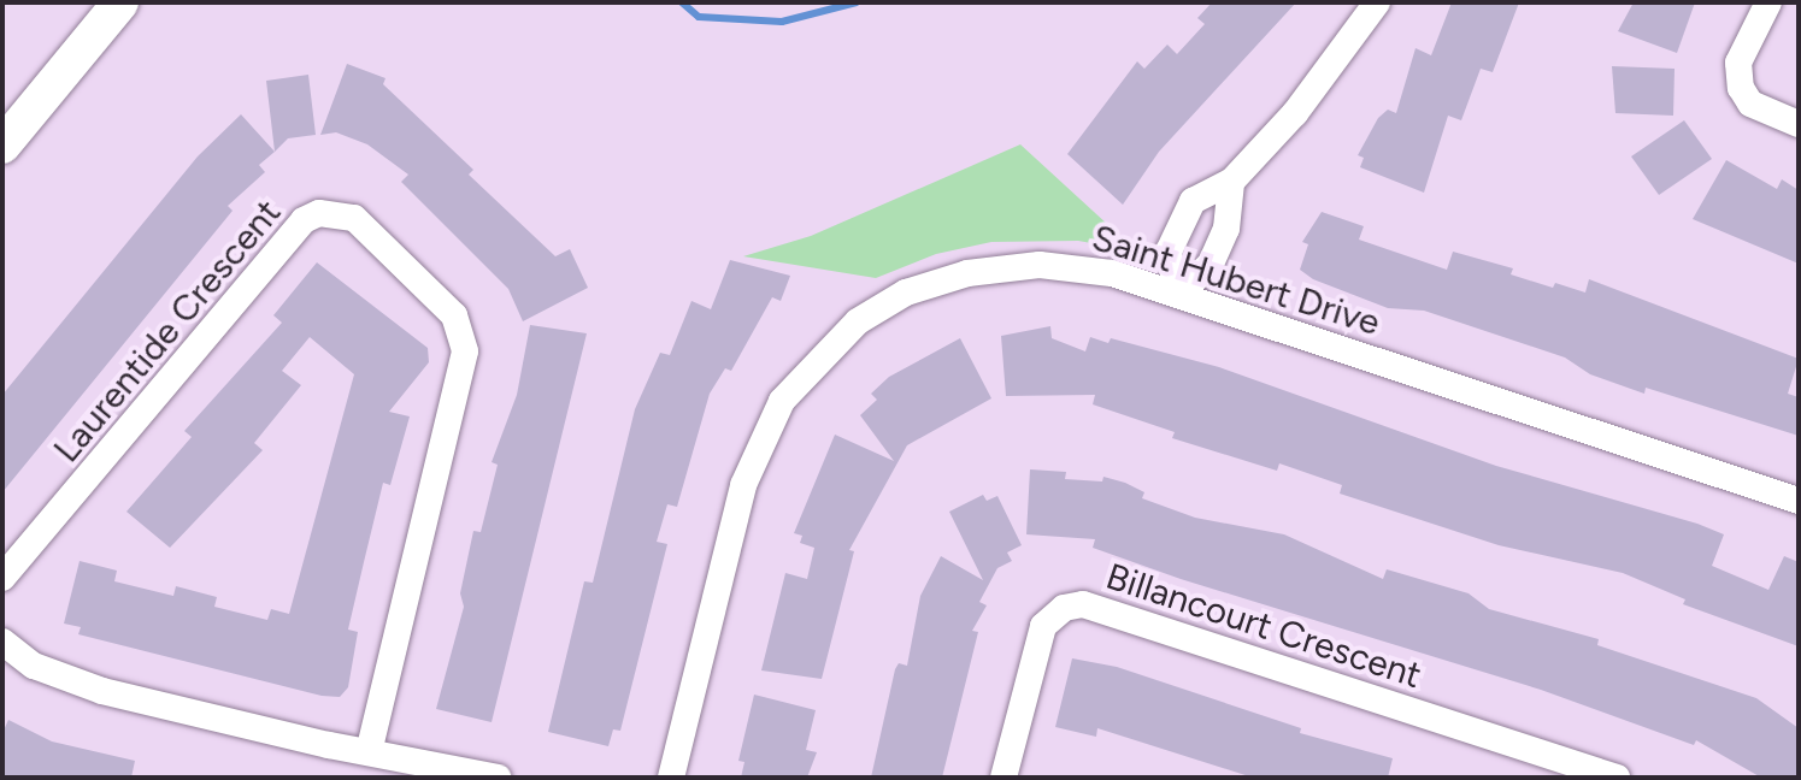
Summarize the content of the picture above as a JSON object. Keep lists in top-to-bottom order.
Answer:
{
  "streets": {
    "street": ["Saint Hubert Drive", "Laurentide Crescent", "Billancourt Crescent"]
  }
}
